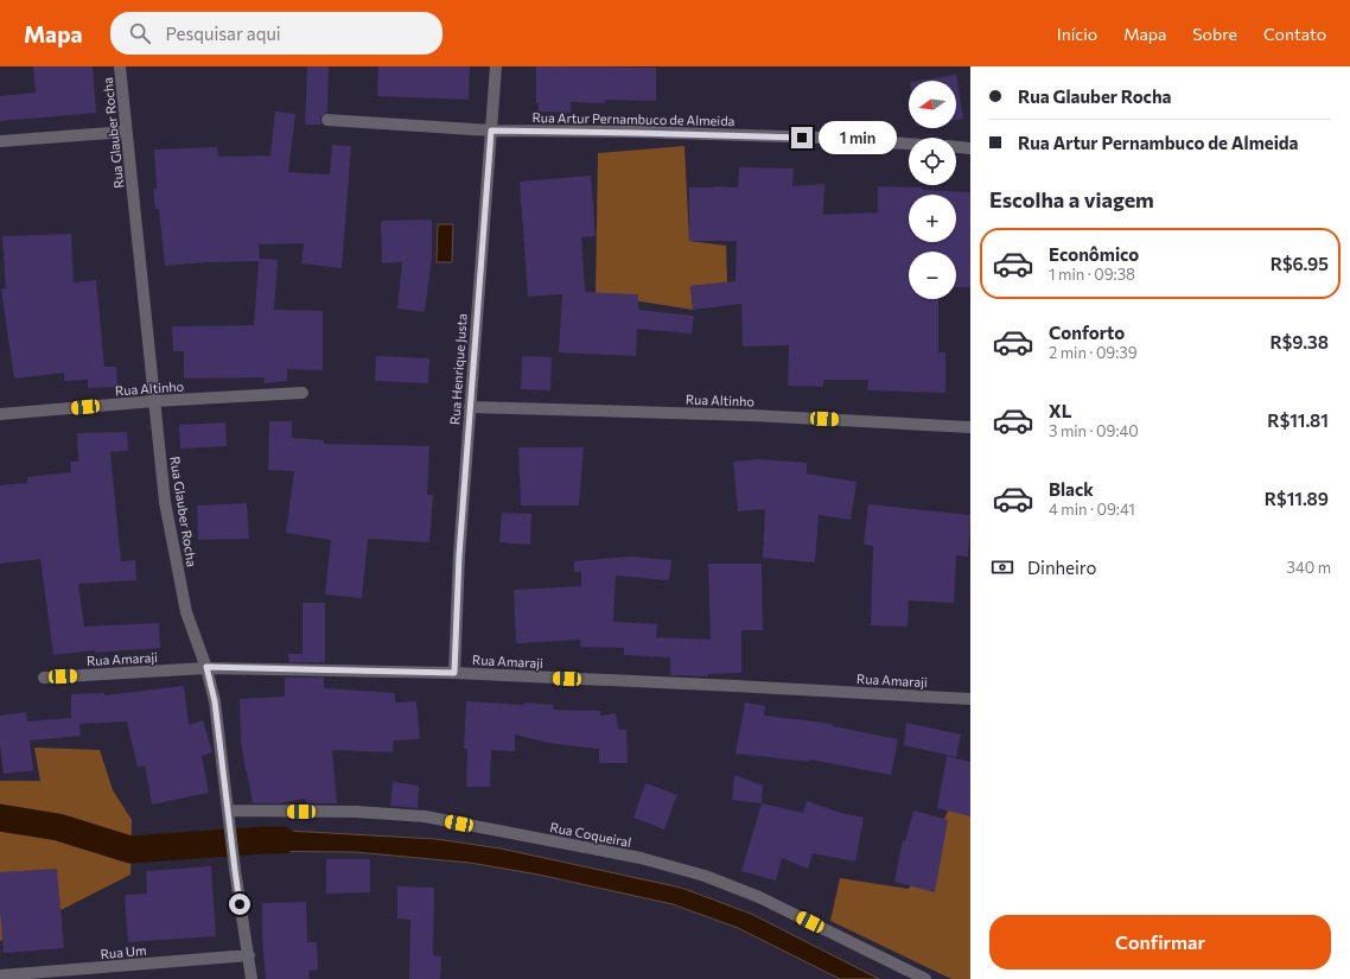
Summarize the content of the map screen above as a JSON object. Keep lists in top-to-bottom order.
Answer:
{
  "streets": {
    "street": [
      "Rua Artur Pernambuco de Almeida",
      "Rua Glauber Rocha",
      "Rua Henrique Justa",
      "Rua Altinho",
      "Rua Amaraji",
      "Rua Coqueiral",
      "Rua Um"
    ]
  },
  "crossings": [
    ["Rua Artur Pernambuco de Almeida", "Rua Henrique Justa"],
    ["Rua Glauber Rocha", "Rua Altinho"],
    ["Rua Glauber Rocha", "Rua Amaraji"],
    ["Rua Glauber Rocha", "Rua Coqueiral"],
    ["Rua Glauber Rocha", "Rua Um"],
    ["Rua Henrique Justa", "Rua Altinho"],
    ["Rua Henrique Justa", "Rua Amaraji"]
  ],
  "north": "left",
  "page": {
    "header": "Mapa",
    "search": "Pesquisar aqui",
    "nav": [
      "Início",
      "Mapa",
      "Sobre",
      "Contato"
    ],
    "banner": ["Rua Glauber Rocha", "Rua Artur Pernambuco de Almeida"],
    "map_buttons": ["+", "−"],
    "bubble": "1 min",
    "heading": "Escolha a viagem",
    "list": [
      {
        "name": "Econômico",
        "note": "1 min · 09:38",
        "value": "R$6.95"
      },
      {
        "name": "Conforto",
        "note": "2 min · 09:39",
        "value": "R$9.38"
      },
      {
        "name": "XL",
        "note": "3 min · 09:40",
        "value": "R$11.81"
      },
      {
        "name": "Black",
        "note": "4 min · 09:41",
        "value": "R$11.89"
      }
    ],
    "pay": ["Dinheiro", "340 m"],
    "buttons": "Confirmar"
  }
}
